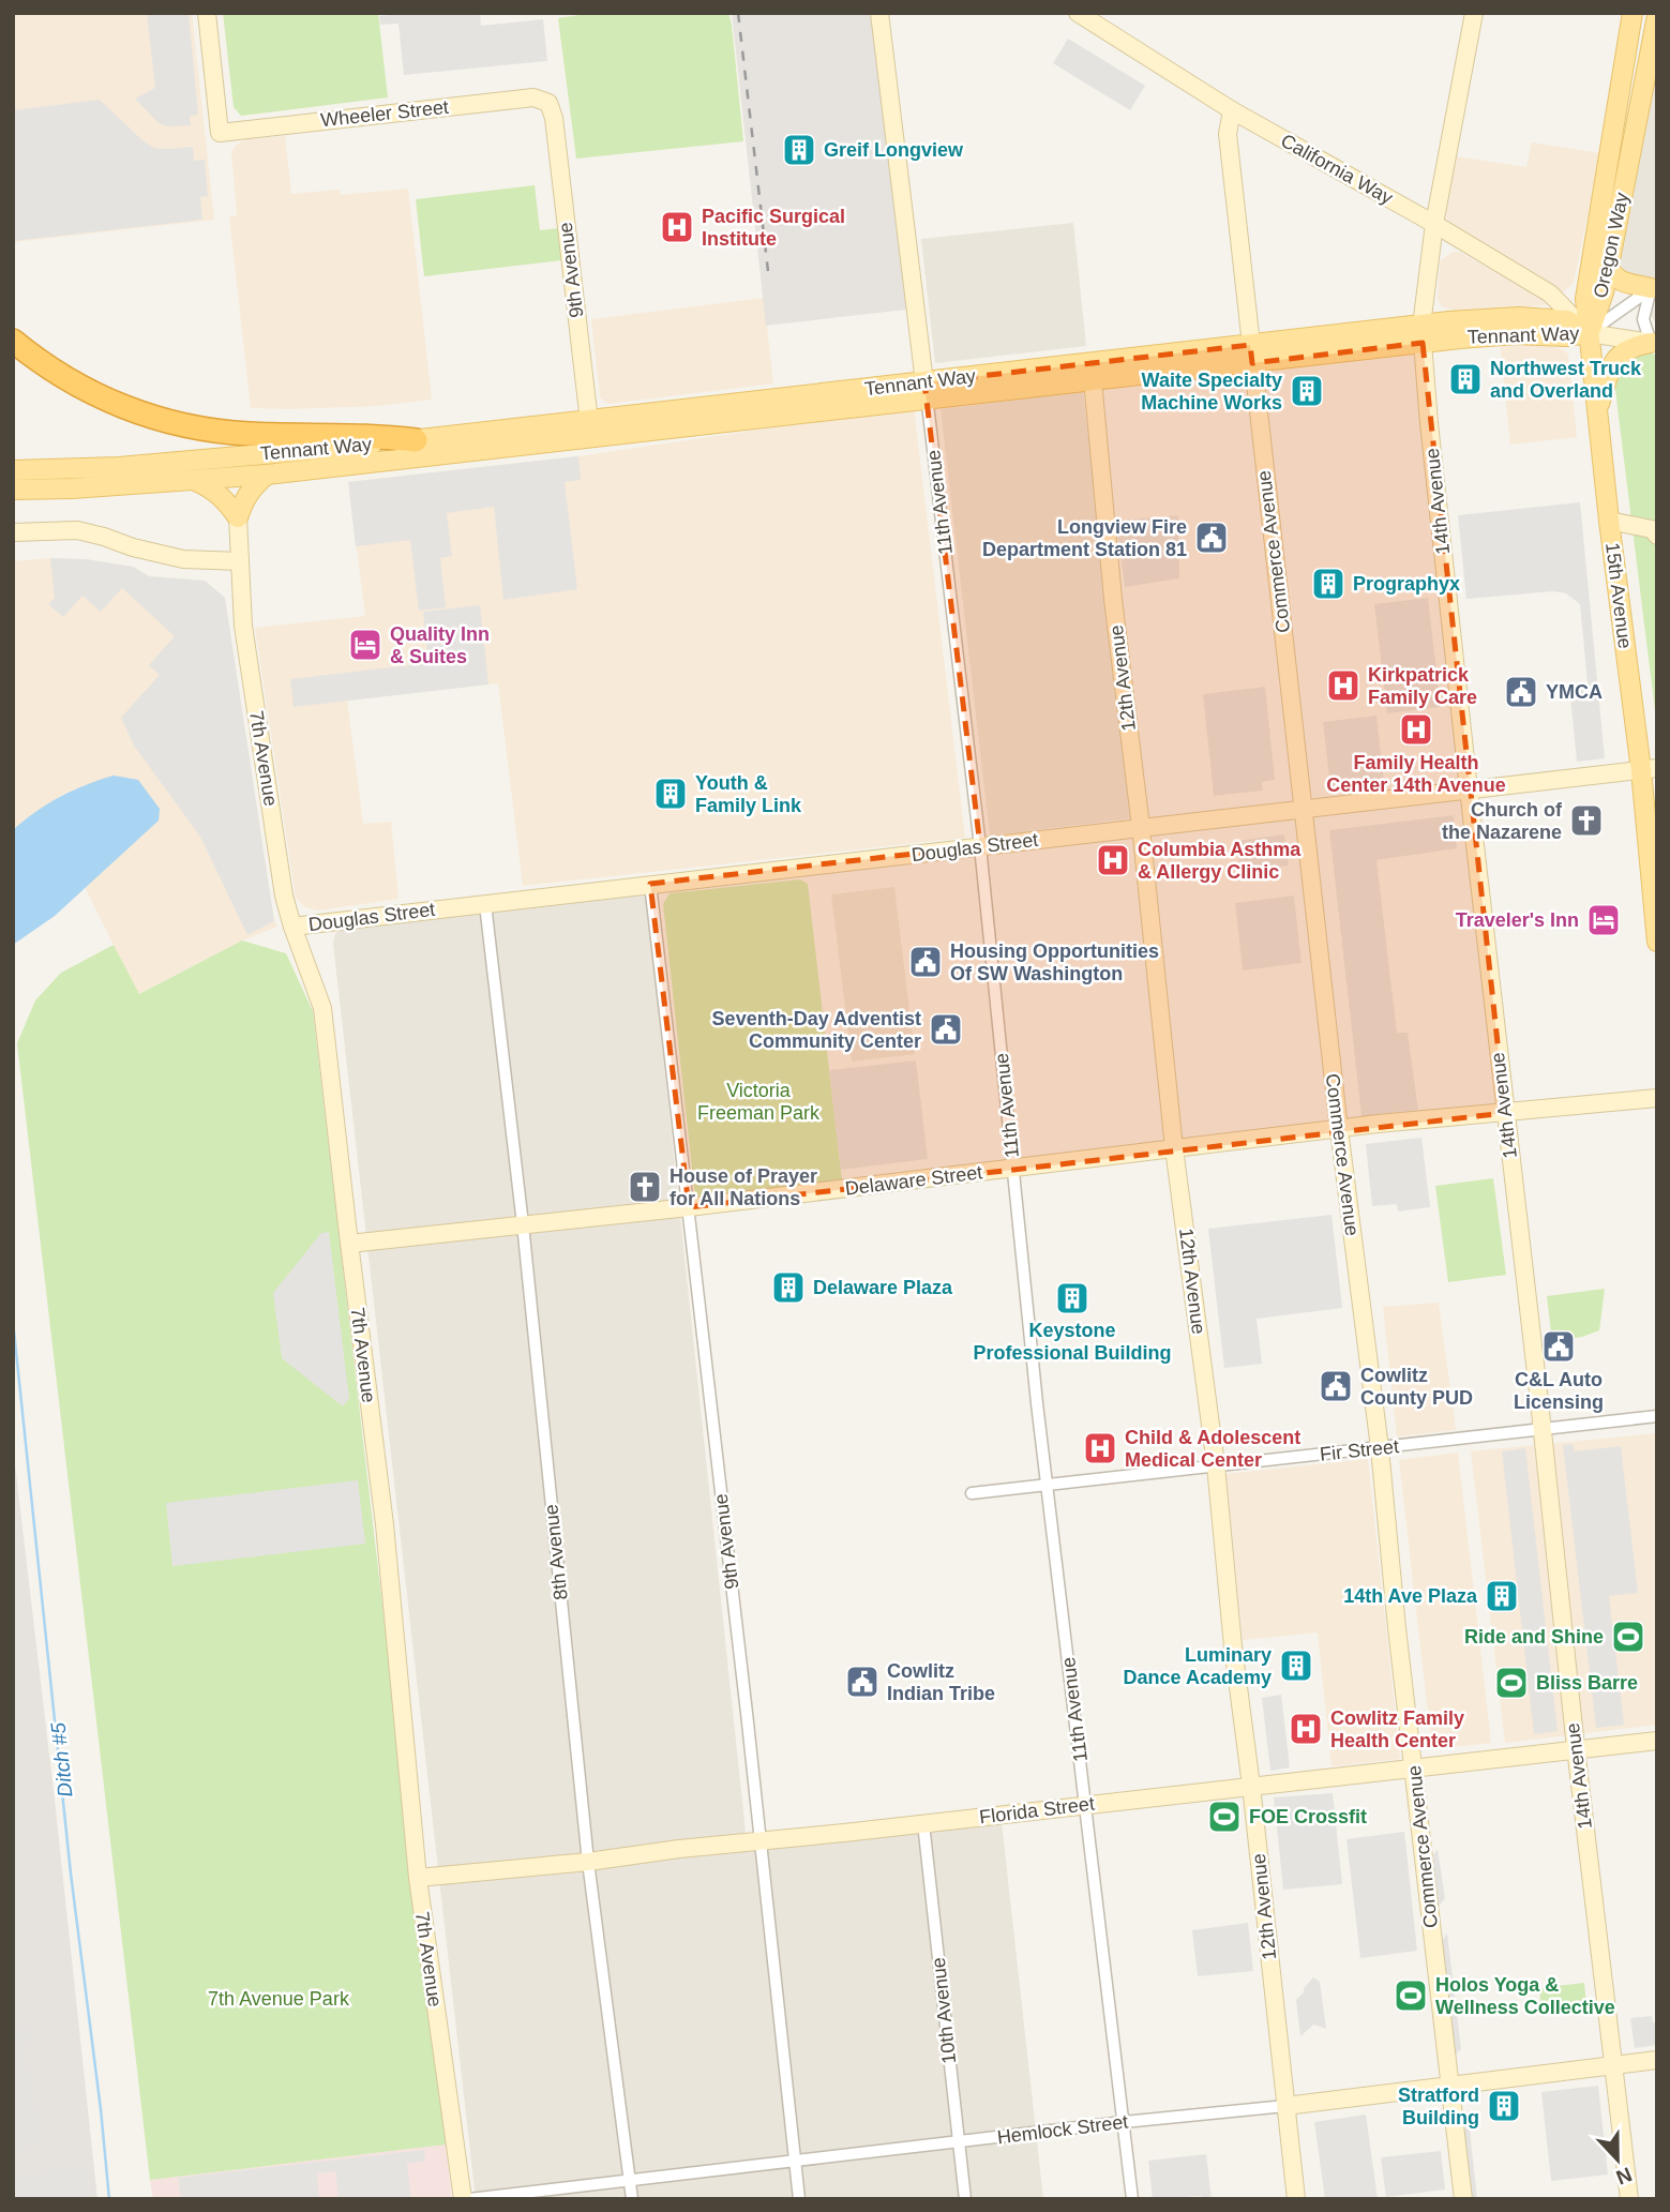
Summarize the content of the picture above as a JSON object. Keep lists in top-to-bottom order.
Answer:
{
  "streets": {
    "main road": ["Oregon Way", "Tennant Way", "15th Avenue"],
    "street": [
      "Wheeler Street",
      "California Way",
      "9th Avenue",
      "14th Avenue",
      "11th Avenue",
      "Commerce Avenue",
      "12th Avenue",
      "7th Avenue",
      "Douglas Street",
      "Delaware Street",
      "Fir Street",
      "8th Avenue",
      "Florida Street",
      "10th Avenue",
      "Hemlock Street"
    ]
  },
  "crossings": [
    ["Wheeler Street", "9th Avenue"],
    ["California Way", "Oregon Way"],
    ["California Way", "Tennant Way"],
    ["California Way", "14th Avenue"],
    ["California Way", "Commerce Avenue"],
    ["California Way", "15th Avenue"],
    ["Oregon Way", "Tennant Way"],
    ["Oregon Way", "15th Avenue"],
    ["9th Avenue", "Tennant Way"],
    ["9th Avenue", "Douglas Street"],
    ["9th Avenue", "Delaware Street"],
    ["9th Avenue", "Florida Street"],
    ["9th Avenue", "Hemlock Street"],
    ["Tennant Way", "14th Avenue"],
    ["Tennant Way", "11th Avenue"],
    ["Tennant Way", "Commerce Avenue"],
    ["Tennant Way", "15th Avenue"],
    ["Tennant Way", "12th Avenue"],
    ["14th Avenue", "Douglas Street"],
    ["14th Avenue", "Delaware Street"],
    ["14th Avenue", "Fir Street"],
    ["14th Avenue", "Florida Street"],
    ["14th Avenue", "Hemlock Street"],
    ["11th Avenue", "Douglas Street"],
    ["11th Avenue", "Delaware Street"],
    ["11th Avenue", "Fir Street"],
    ["11th Avenue", "Florida Street"],
    ["11th Avenue", "Hemlock Street"],
    ["Commerce Avenue", "Douglas Street"],
    ["Commerce Avenue", "Delaware Street"],
    ["Commerce Avenue", "Fir Street"],
    ["Commerce Avenue", "Florida Street"],
    ["Commerce Avenue", "Hemlock Street"],
    ["15th Avenue", "Douglas Street"],
    ["12th Avenue", "Douglas Street"],
    ["12th Avenue", "Delaware Street"],
    ["12th Avenue", "Fir Street"],
    ["12th Avenue", "Florida Street"],
    ["12th Avenue", "Hemlock Street"],
    ["7th Avenue", "Douglas Street"],
    ["7th Avenue", "Delaware Street"],
    ["7th Avenue", "Florida Street"],
    ["Douglas Street", "8th Avenue"],
    ["Delaware Street", "8th Avenue"],
    ["8th Avenue", "Florida Street"],
    ["8th Avenue", "Hemlock Street"],
    ["Florida Street", "10th Avenue"],
    ["10th Avenue", "Hemlock Street"]
  ],
  "water": ["Ditch #5"],
  "parks": ["Victoria Freeman Park", "7th Avenue Park"],
  "places": {
    "building": [
      "Greif Longview",
      "Northwest Truck and Overland",
      "Waite Specialty Machine Works",
      "Prographyx",
      "Youth & Family Link",
      "Delaware Plaza",
      "Keystone Professional Building",
      "14th Ave Plaza",
      "Luminary Dance Academy",
      "Stratford Building"
    ],
    "hospital": [
      "Pacific Surgical Institute",
      "Kirkpatrick Family Care",
      "Family Health Center 14th Avenue",
      "Columbia Asthma & Allergy Clinic",
      "Child & Adolescent Medical Center",
      "Cowlitz Family Health Center"
    ],
    "public building": [
      "Longview Fire Department Station 81",
      "YMCA",
      "Housing Opportunities Of SW Washington",
      "Seventh-Day Adventist Community Center",
      "C&L Auto Licensing",
      "Cowlitz County PUD",
      "Cowlitz Indian Tribe"
    ],
    "hotel": ["Quality Inn & Suites", "Traveler's Inn"],
    "church": ["Church of the Nazarene", "House of Prayer for All Nations"],
    "sports": [
      "Ride and Shine",
      "Bliss Barre",
      "FOE Crossfit",
      "Holos Yoga & Wellness Collective"
    ]
  },
  "north": "bottom"
}
